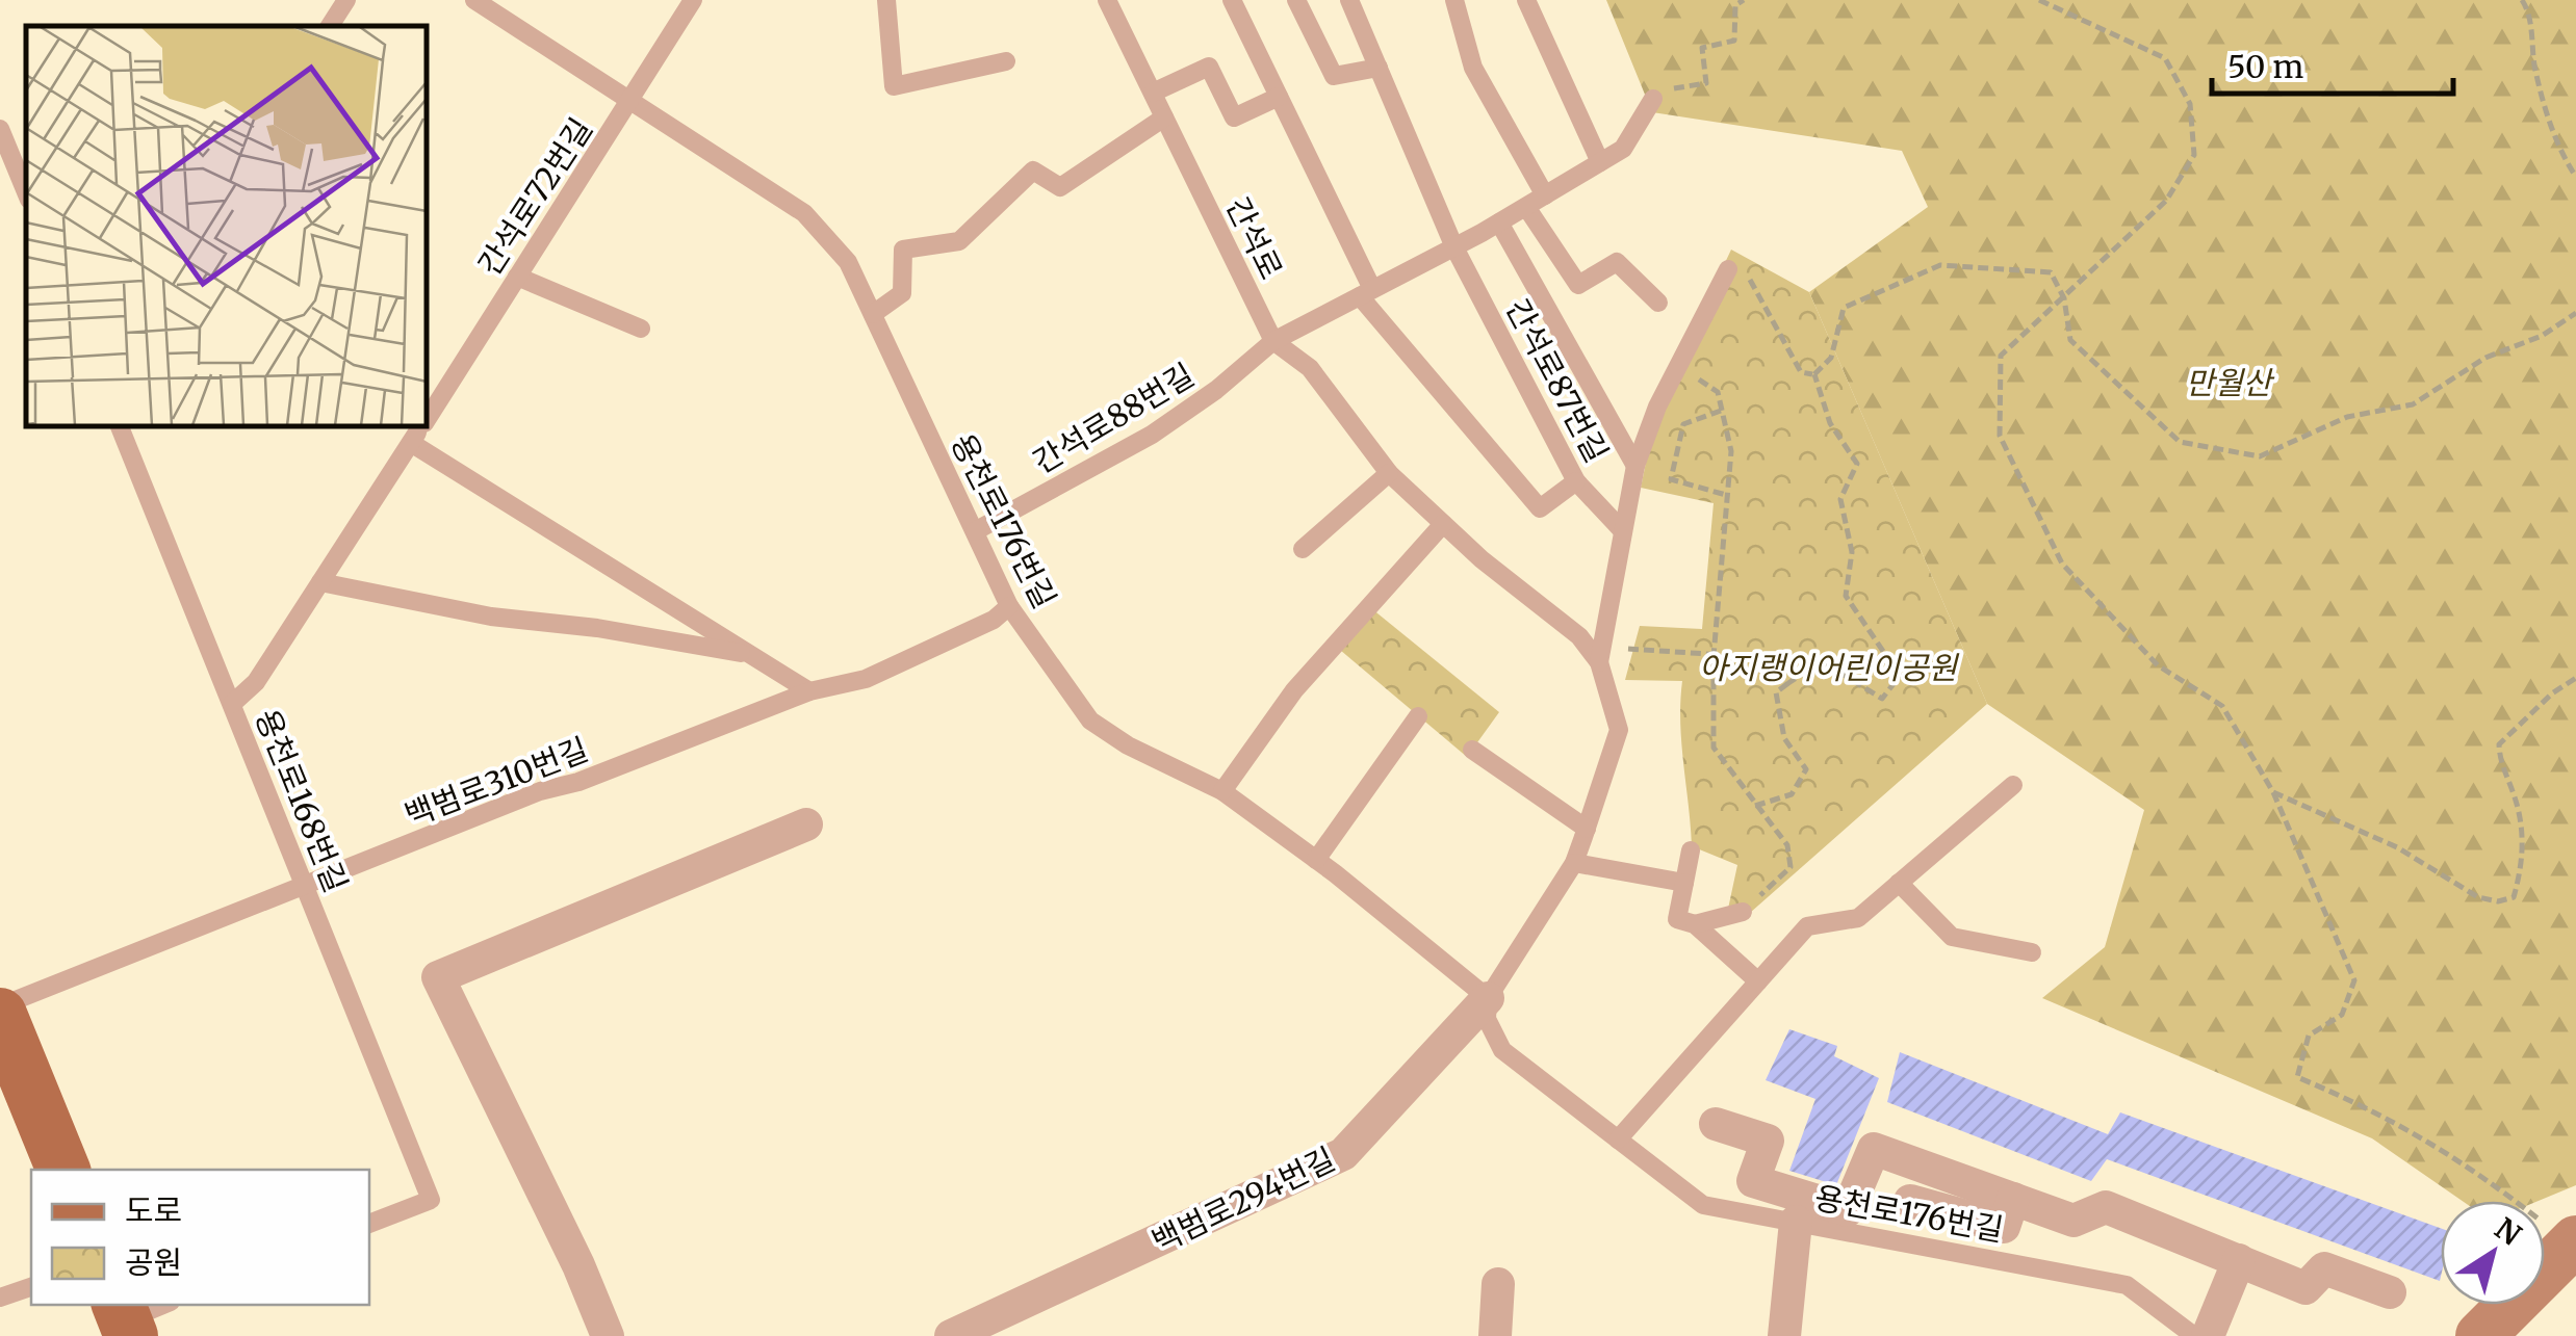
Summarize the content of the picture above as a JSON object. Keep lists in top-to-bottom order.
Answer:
{
  "streets": {
    "street": ["백범로294번길"],
    "lane": [
      "간석로72번길",
      "간석로",
      "간석로87번길",
      "간석로88번길",
      "용천로176번길",
      "백범로310번길",
      "용천로168번길"
    ]
  },
  "crossings": [
    ["간석로72번길", "용천로176번길"],
    ["간석로72번길", "용천로168번길"],
    ["간석로", "간석로88번길"],
    ["간석로", "용천로176번길"],
    ["간석로", "백범로294번길"],
    ["간석로88번길", "용천로176번길"],
    ["용천로176번길", "백범로310번길"],
    ["용천로176번길", "백범로294번길"],
    ["백범로310번길", "용천로168번길"]
  ],
  "parks": ["만월산", "아지랭이어린이공원"],
  "legend": ["도로", "공원"],
  "scale_bar": "50 m",
  "north": "top right"
}
